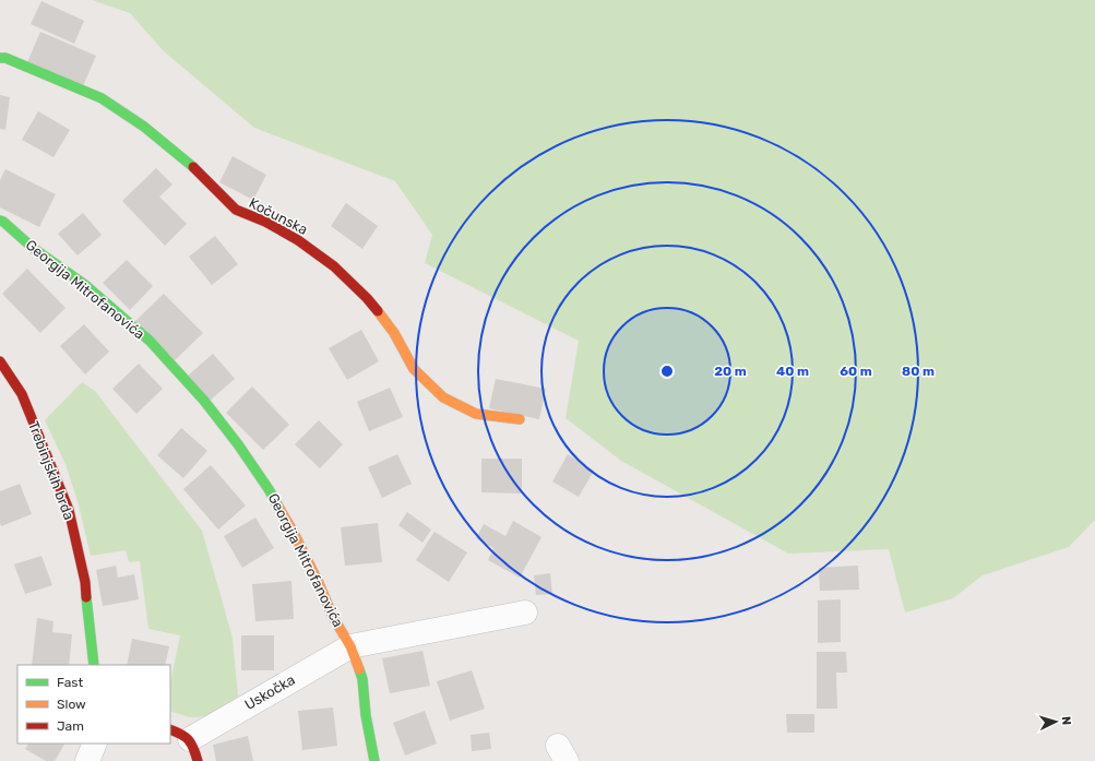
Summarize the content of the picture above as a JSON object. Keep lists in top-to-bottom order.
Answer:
{
  "streets": {
    "street": [
      "Kočunska",
      "Georgija Mitrofanovića",
      "Trebinjskih brda",
      "Uskočka"
    ]
  },
  "crossings": [
    ["Georgija Mitrofanovića", "Uskočka"]
  ],
  "legend": ["Fast", "Slow", "Jam"],
  "north": "right",
  "rings": [
    "20 m",
    "40 m",
    "60 m",
    "80 m"
  ]
}
